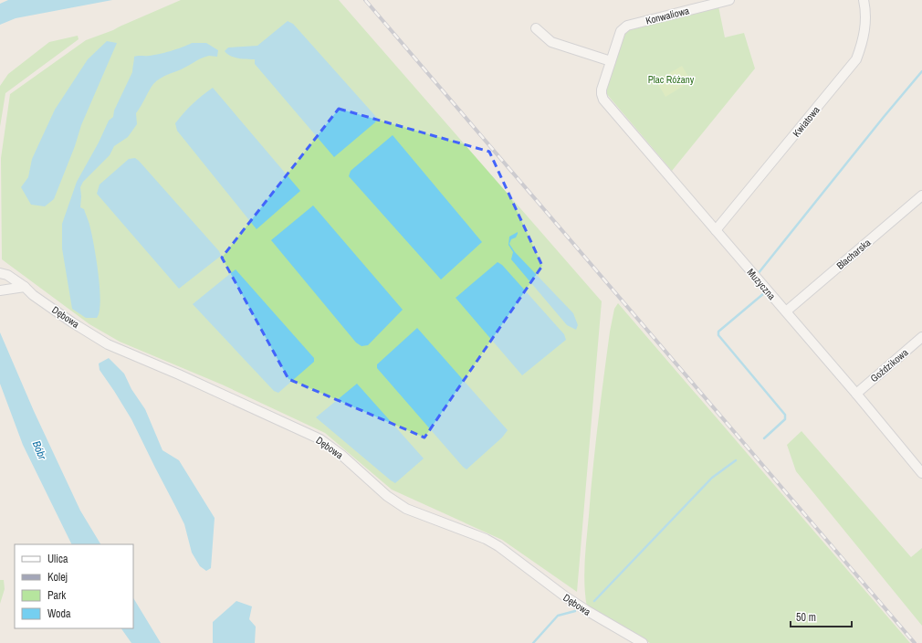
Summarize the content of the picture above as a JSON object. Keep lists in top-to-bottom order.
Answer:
{
  "streets": {
    "street": [
      "Konwaliowa",
      "Kwiatowa",
      "Blacharska",
      "Muzyczna",
      "Dębowa",
      "Goździkowa"
    ]
  },
  "crossings": [
    ["Konwaliowa", "Muzyczna"],
    ["Kwiatowa", "Muzyczna"],
    ["Blacharska", "Muzyczna"],
    ["Muzyczna", "Goździkowa"]
  ],
  "water": ["Bóbr"],
  "parks": ["Plac Różany"],
  "legend": [
    "Ulica",
    "Kolej",
    "Park",
    "Woda"
  ],
  "scale_bar": "50 m"
}
